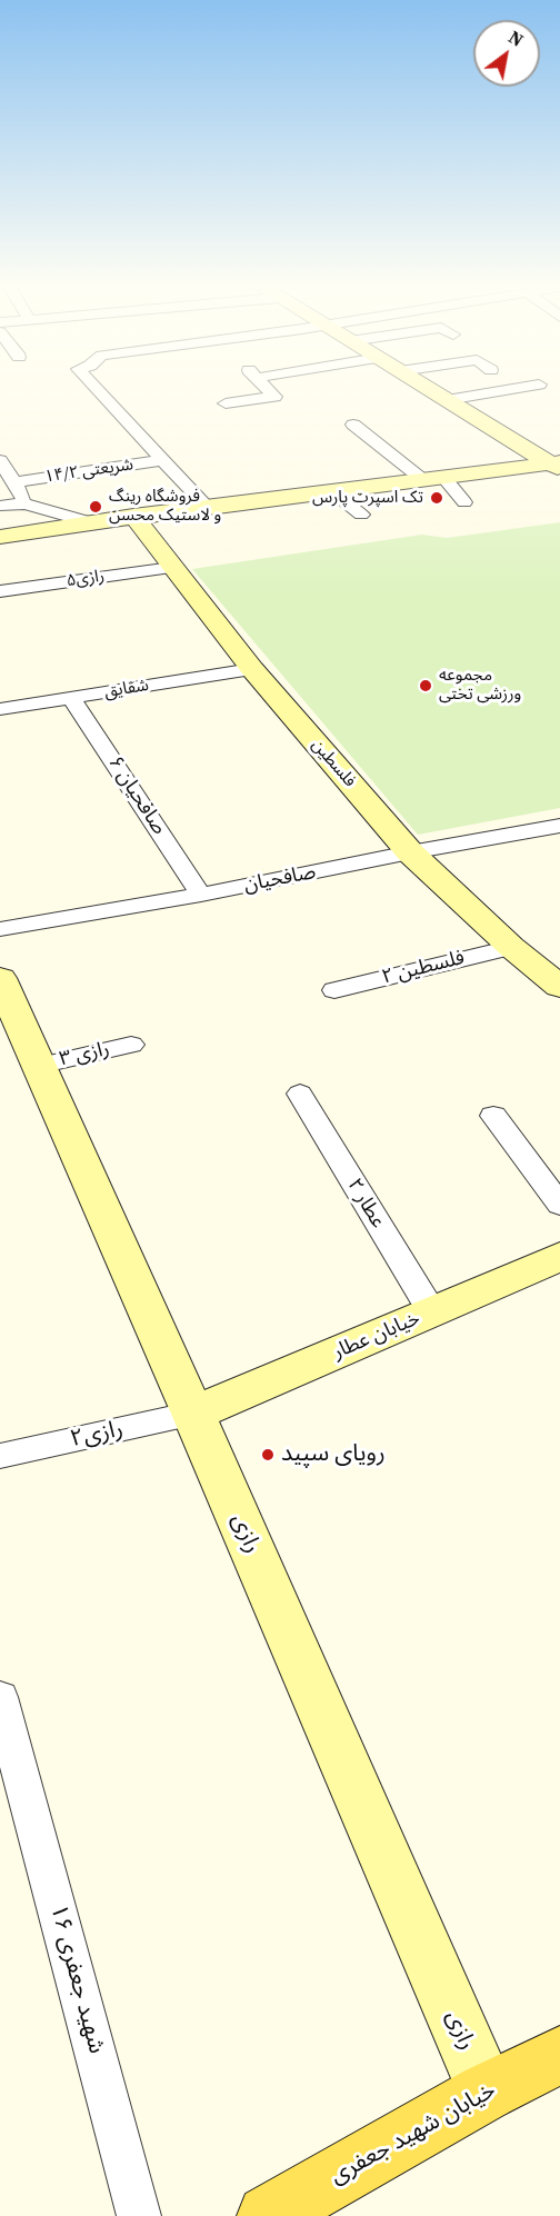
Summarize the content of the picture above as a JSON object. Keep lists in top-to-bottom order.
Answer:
{
  "streets": {
    "main road": [
      "فلسطین",
      "خیابان عطار",
      "رازی",
      "خیابان شهید جعفری"
    ],
    "street": [
      "شریعتی ۱۴/۲",
      "رازی۵",
      "شقایق",
      "صافحیان ۶",
      "صافحیان",
      "فلسطین ۲",
      "رازی ۳",
      "عطار ۲",
      "رازی۲",
      "شهید جعفری ۱۶"
    ]
  },
  "crossings": [
    ["رازی۵", "فلسطین"],
    ["شقایق", "فلسطین"],
    ["شقایق", "صافحیان ۶"],
    ["فلسطین", "صافحیان"],
    ["فلسطین", "فلسطین ۲"],
    ["صافحیان ۶", "صافحیان"],
    ["رازی ۳", "رازی"],
    ["عطار ۲", "خیابان عطار"],
    ["خیابان عطار", "رازی۲"],
    ["خیابان عطار", "رازی"],
    ["رازی۲", "رازی"],
    ["رازی", "خیابان شهید جعفری"]
  ],
  "places": [
    "تک اسپرت پارس",
    "فروشگاه رینگ و لاستیک محسن",
    "مجموعه ورزشی تختی",
    "رویای سپید"
  ],
  "north": "top right"
}
